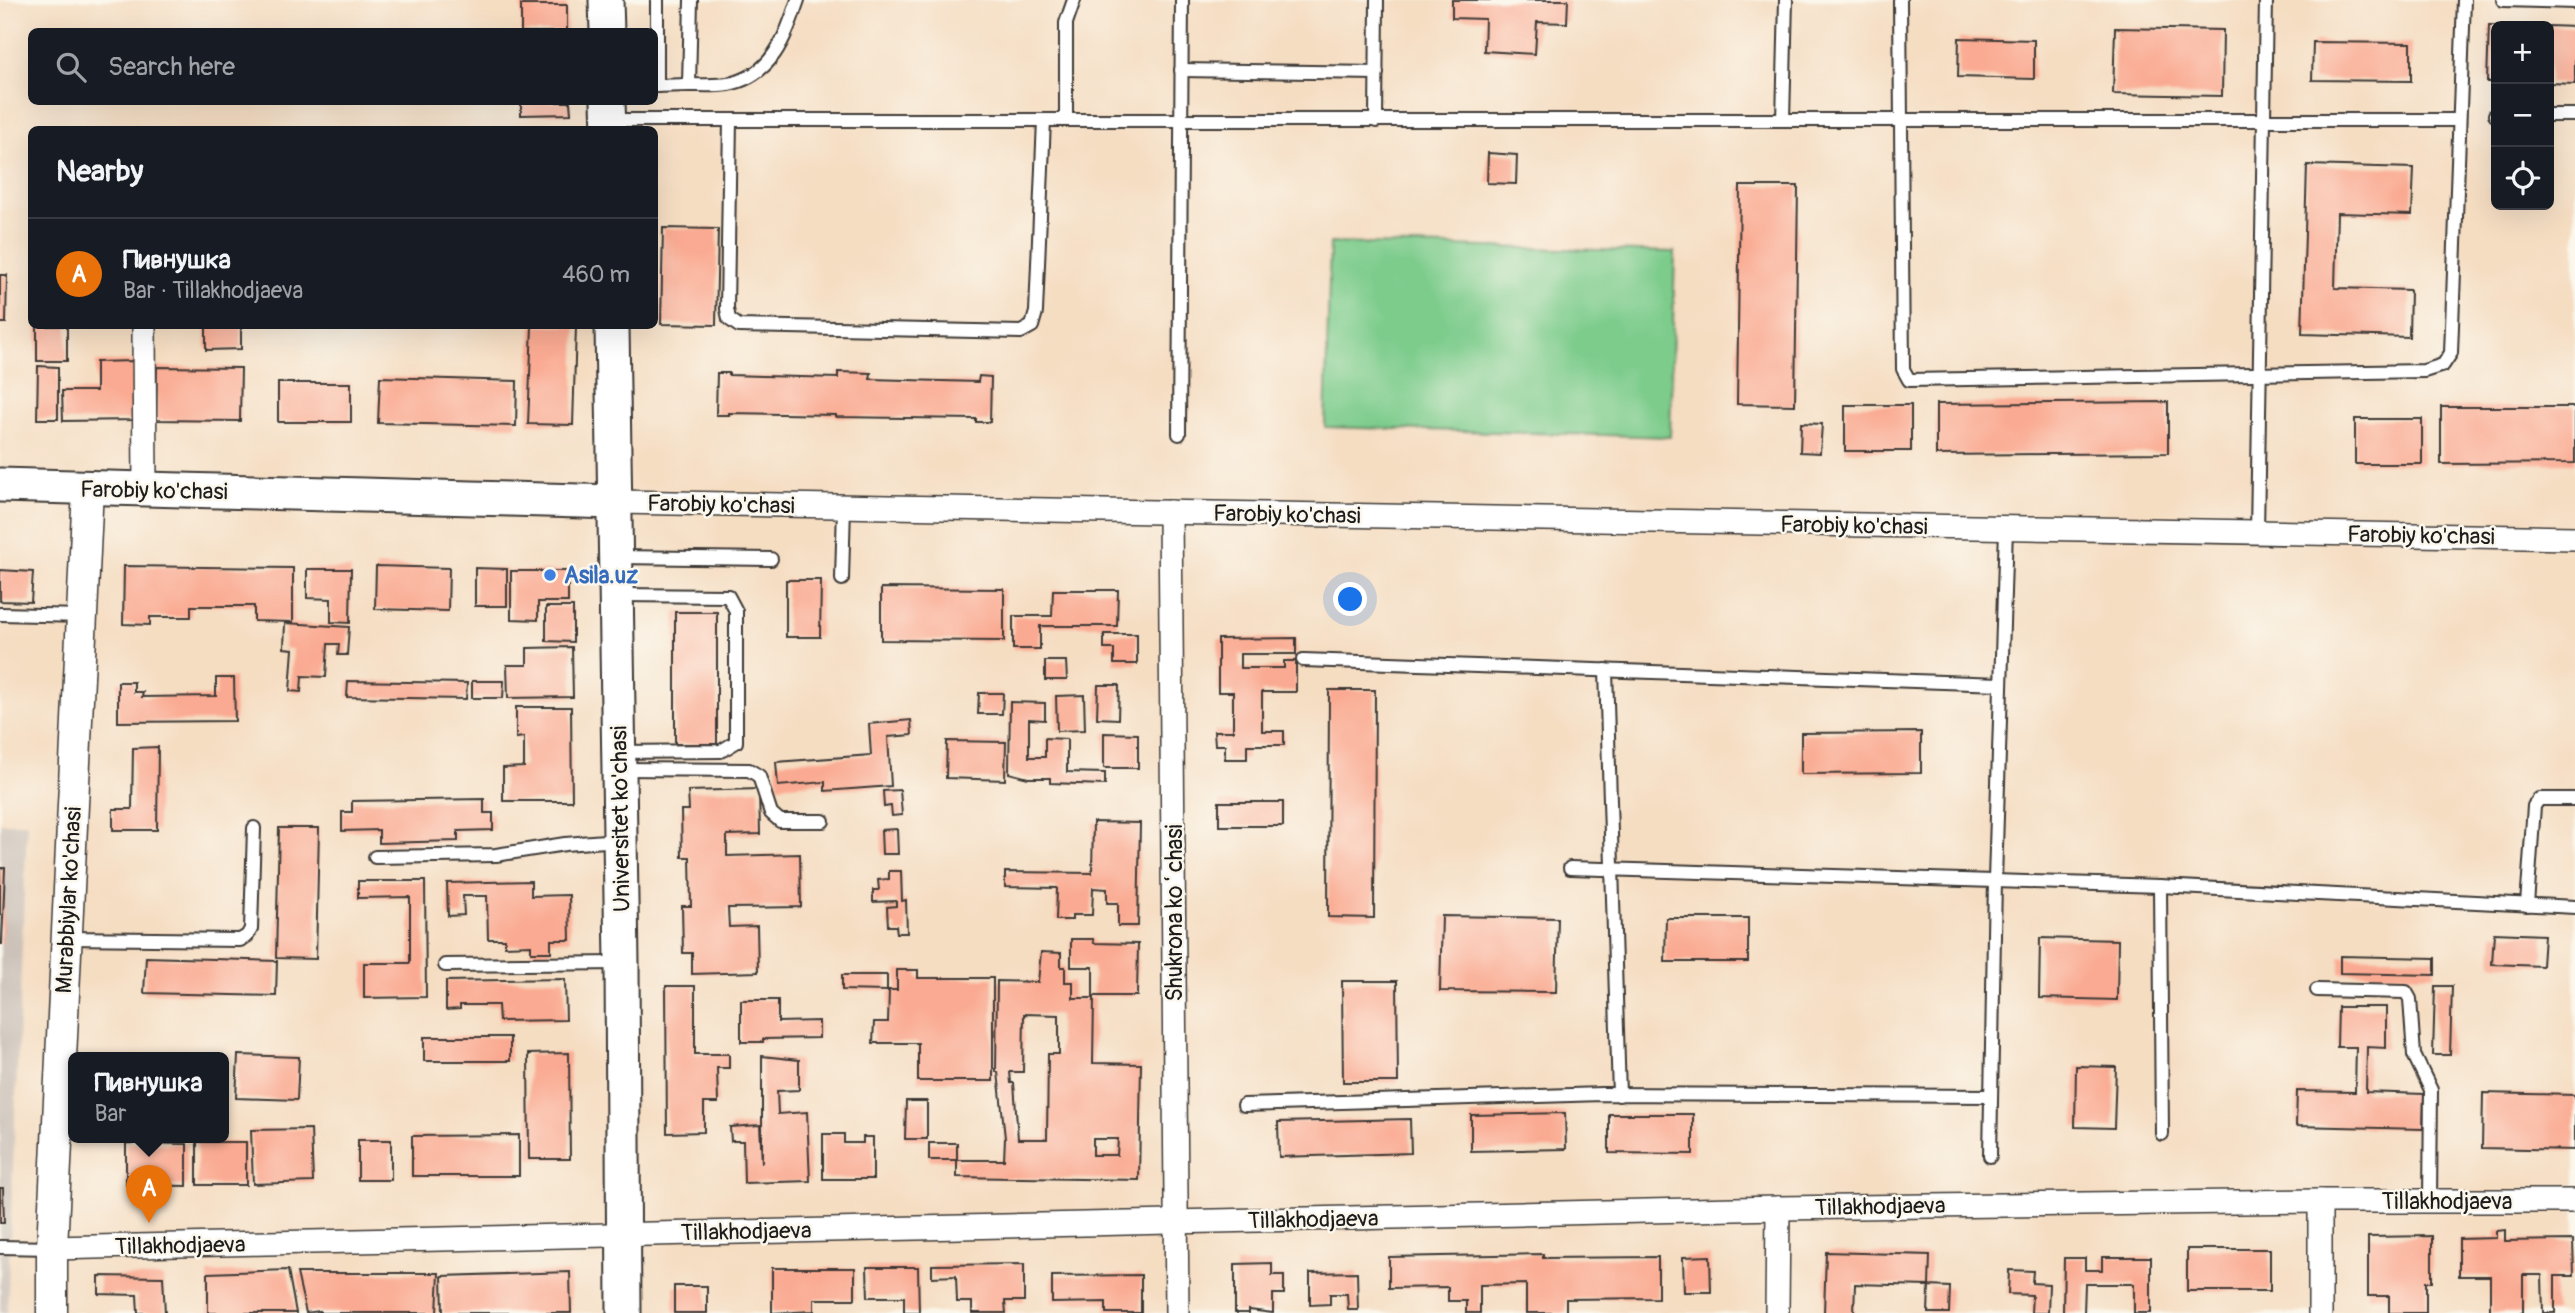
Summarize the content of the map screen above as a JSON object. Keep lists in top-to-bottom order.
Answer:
{
  "streets": {
    "main road": ["Farobiy ko'chasi", "Universitet ko'chasi"],
    "street": ["Murabbiylar ko'chasi", "Shukrona koʻchasi", "Tillakhodjaeva"]
  },
  "crossings": [
    ["Farobiy ko'chasi", "Universitet ko'chasi"],
    ["Farobiy ko'chasi", "Murabbiylar ko'chasi"],
    ["Farobiy ko'chasi", "Shukrona koʻchasi"],
    ["Universitet ko'chasi", "Tillakhodjaeva"],
    ["Murabbiylar ko'chasi", "Tillakhodjaeva"],
    ["Shukrona koʻchasi", "Tillakhodjaeva"]
  ],
  "places": ["Asila.uz"],
  "page": {
    "map_buttons": ["+", "−"],
    "search": "Search here",
    "heading": "Nearby",
    "list": [
      {
        "mark": "A",
        "name": "Пивнушка",
        "note": "Bar · Tillakhodjaeva",
        "value": "460 m"
      }
    ],
    "popup": ["Пивнушка", "Bar"],
    "pins": "A"
  }
}
